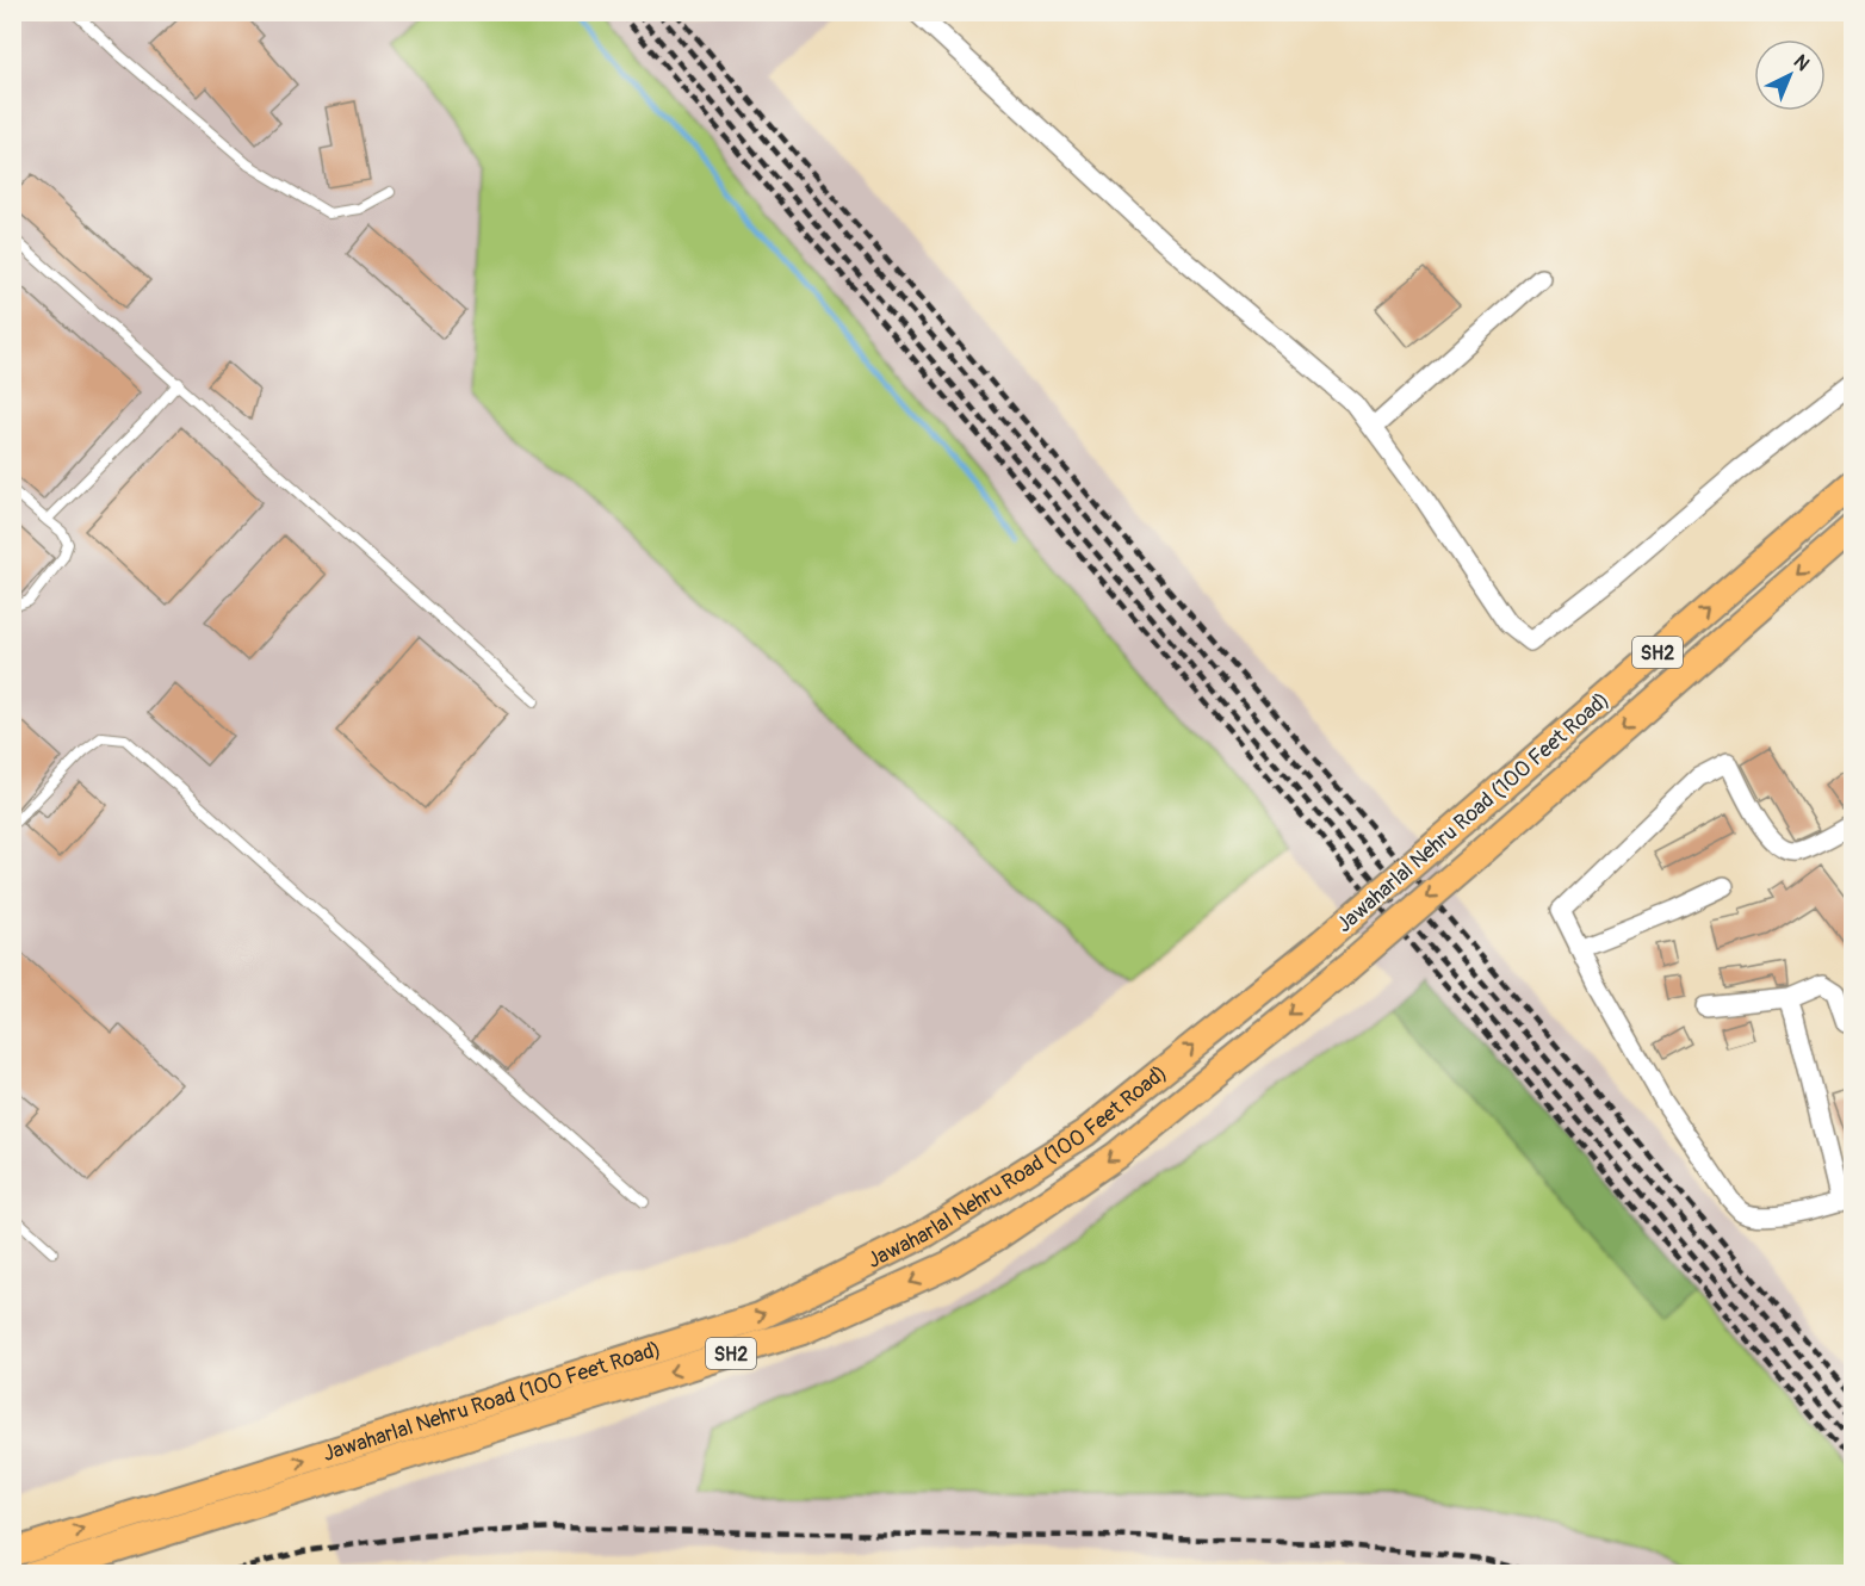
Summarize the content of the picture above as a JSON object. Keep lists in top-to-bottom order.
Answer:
{
  "streets": {
    "main road": ["SH2", "Jawaharlal Nehru Road (100 Feet Road)"]
  },
  "north": "top right"
}
